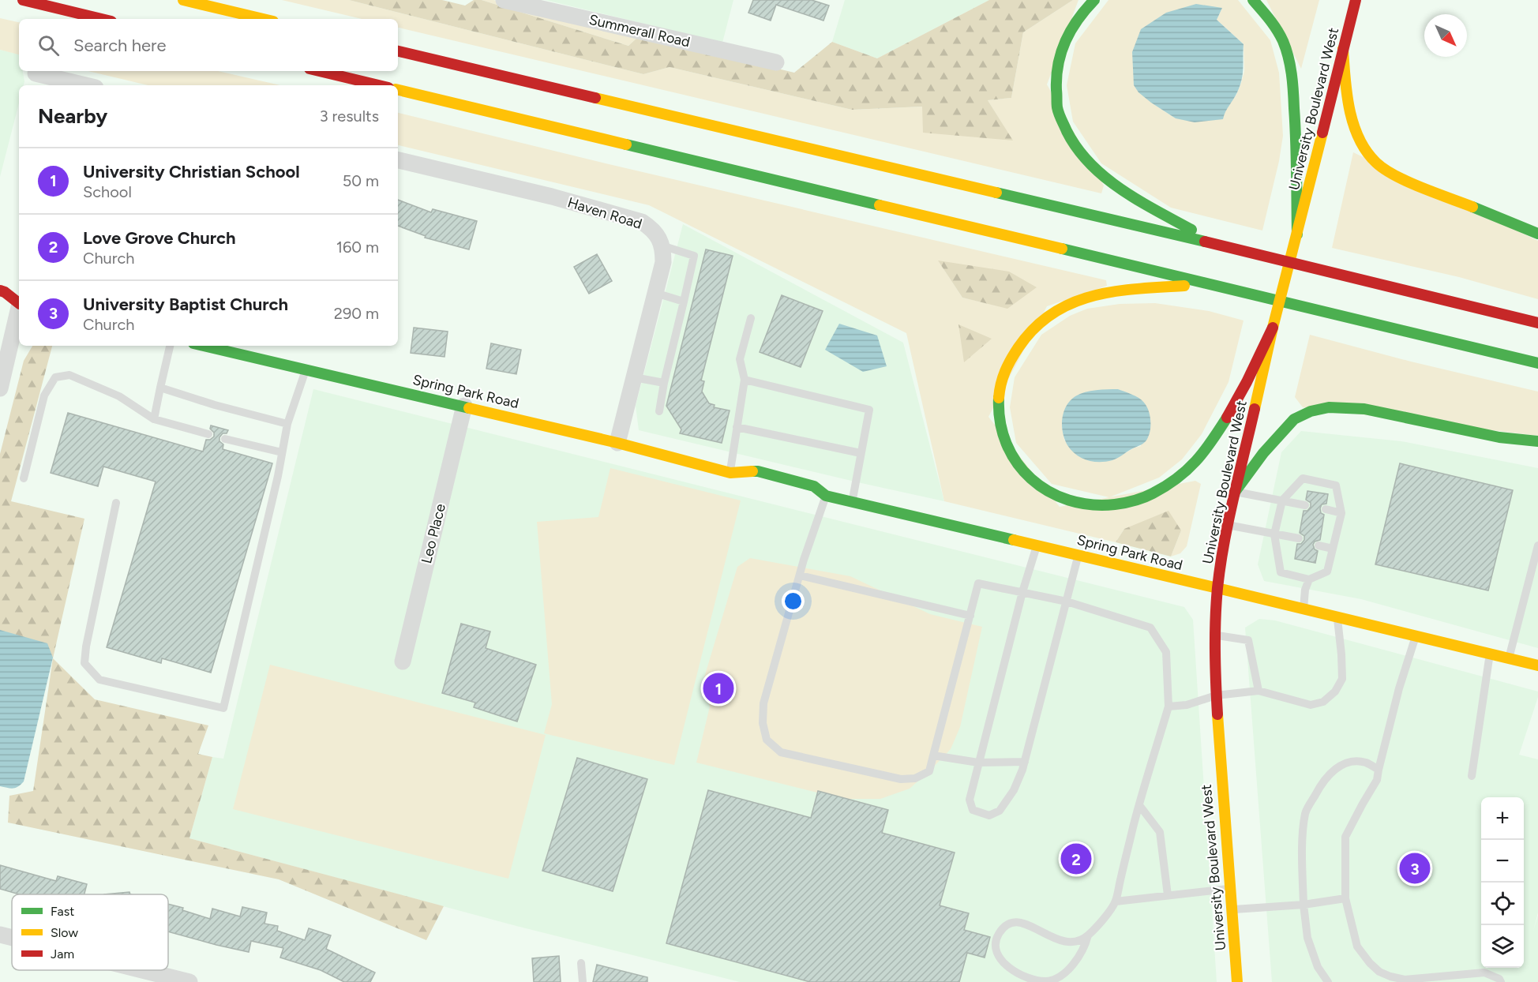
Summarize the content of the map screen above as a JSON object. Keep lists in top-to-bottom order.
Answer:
{
  "streets": {
    "main road": ["University Boulevard West", "Spring Park Road"],
    "street": ["Summerall Road", "Haven Road", "Leo Place"]
  },
  "crossings": [
    ["University Boulevard West", "Spring Park Road"],
    ["Spring Park Road", "Leo Place"]
  ],
  "legend": ["Fast", "Slow", "Jam"],
  "north": "bottom right",
  "page": {
    "search": "Search here",
    "heading": ["Nearby", "3 results"],
    "list": [
      {
        "mark": "1",
        "name": "University Christian School",
        "note": "School",
        "value": "50 m"
      },
      {
        "mark": "2",
        "name": "Love Grove Church",
        "note": "Church",
        "value": "160 m"
      },
      {
        "mark": "3",
        "name": "University Baptist Church",
        "note": "Church",
        "value": "290 m"
      }
    ],
    "pins": ["1", "2", "3"],
    "map_buttons": ["+", "−"]
  }
}
